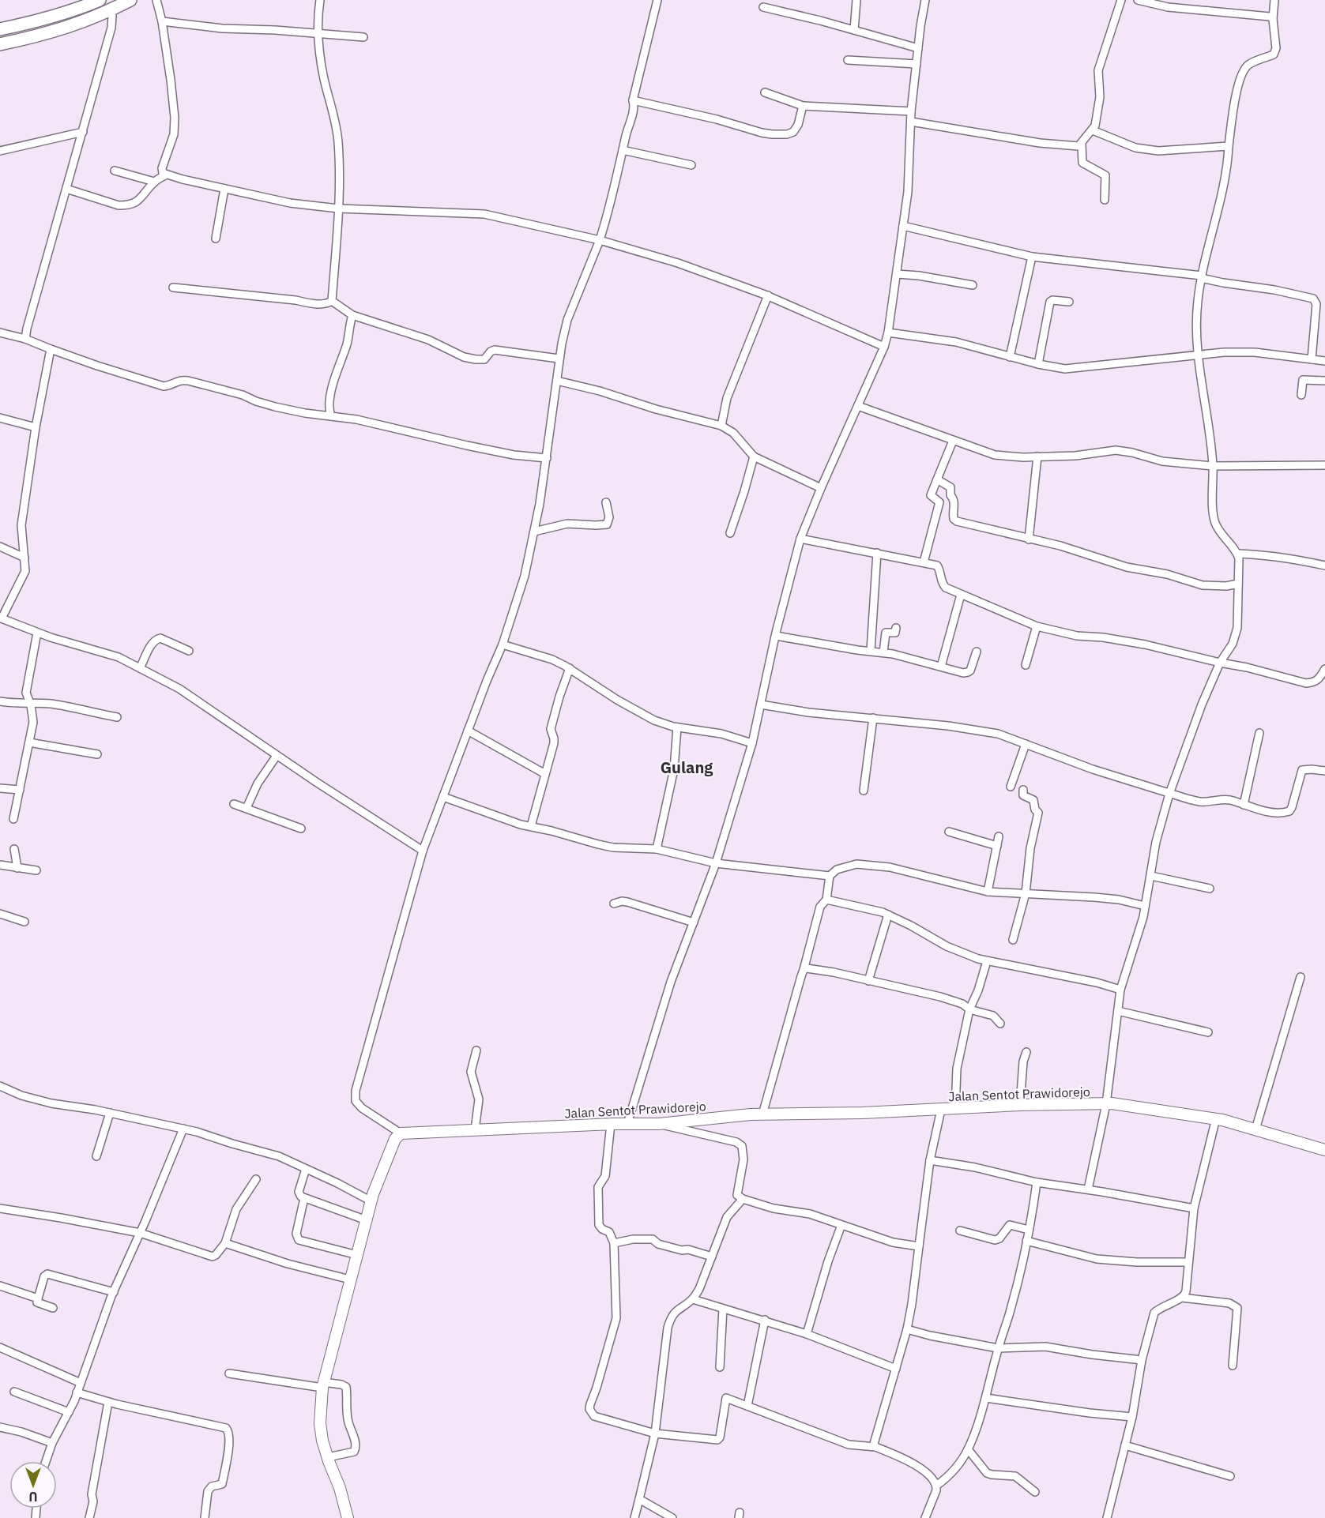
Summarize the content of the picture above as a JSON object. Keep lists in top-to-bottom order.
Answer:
{
  "streets": {
    "main road": ["Jalan Sentot Prawidorejo"]
  },
  "districts": ["Gulang"],
  "north": "bottom"
}
